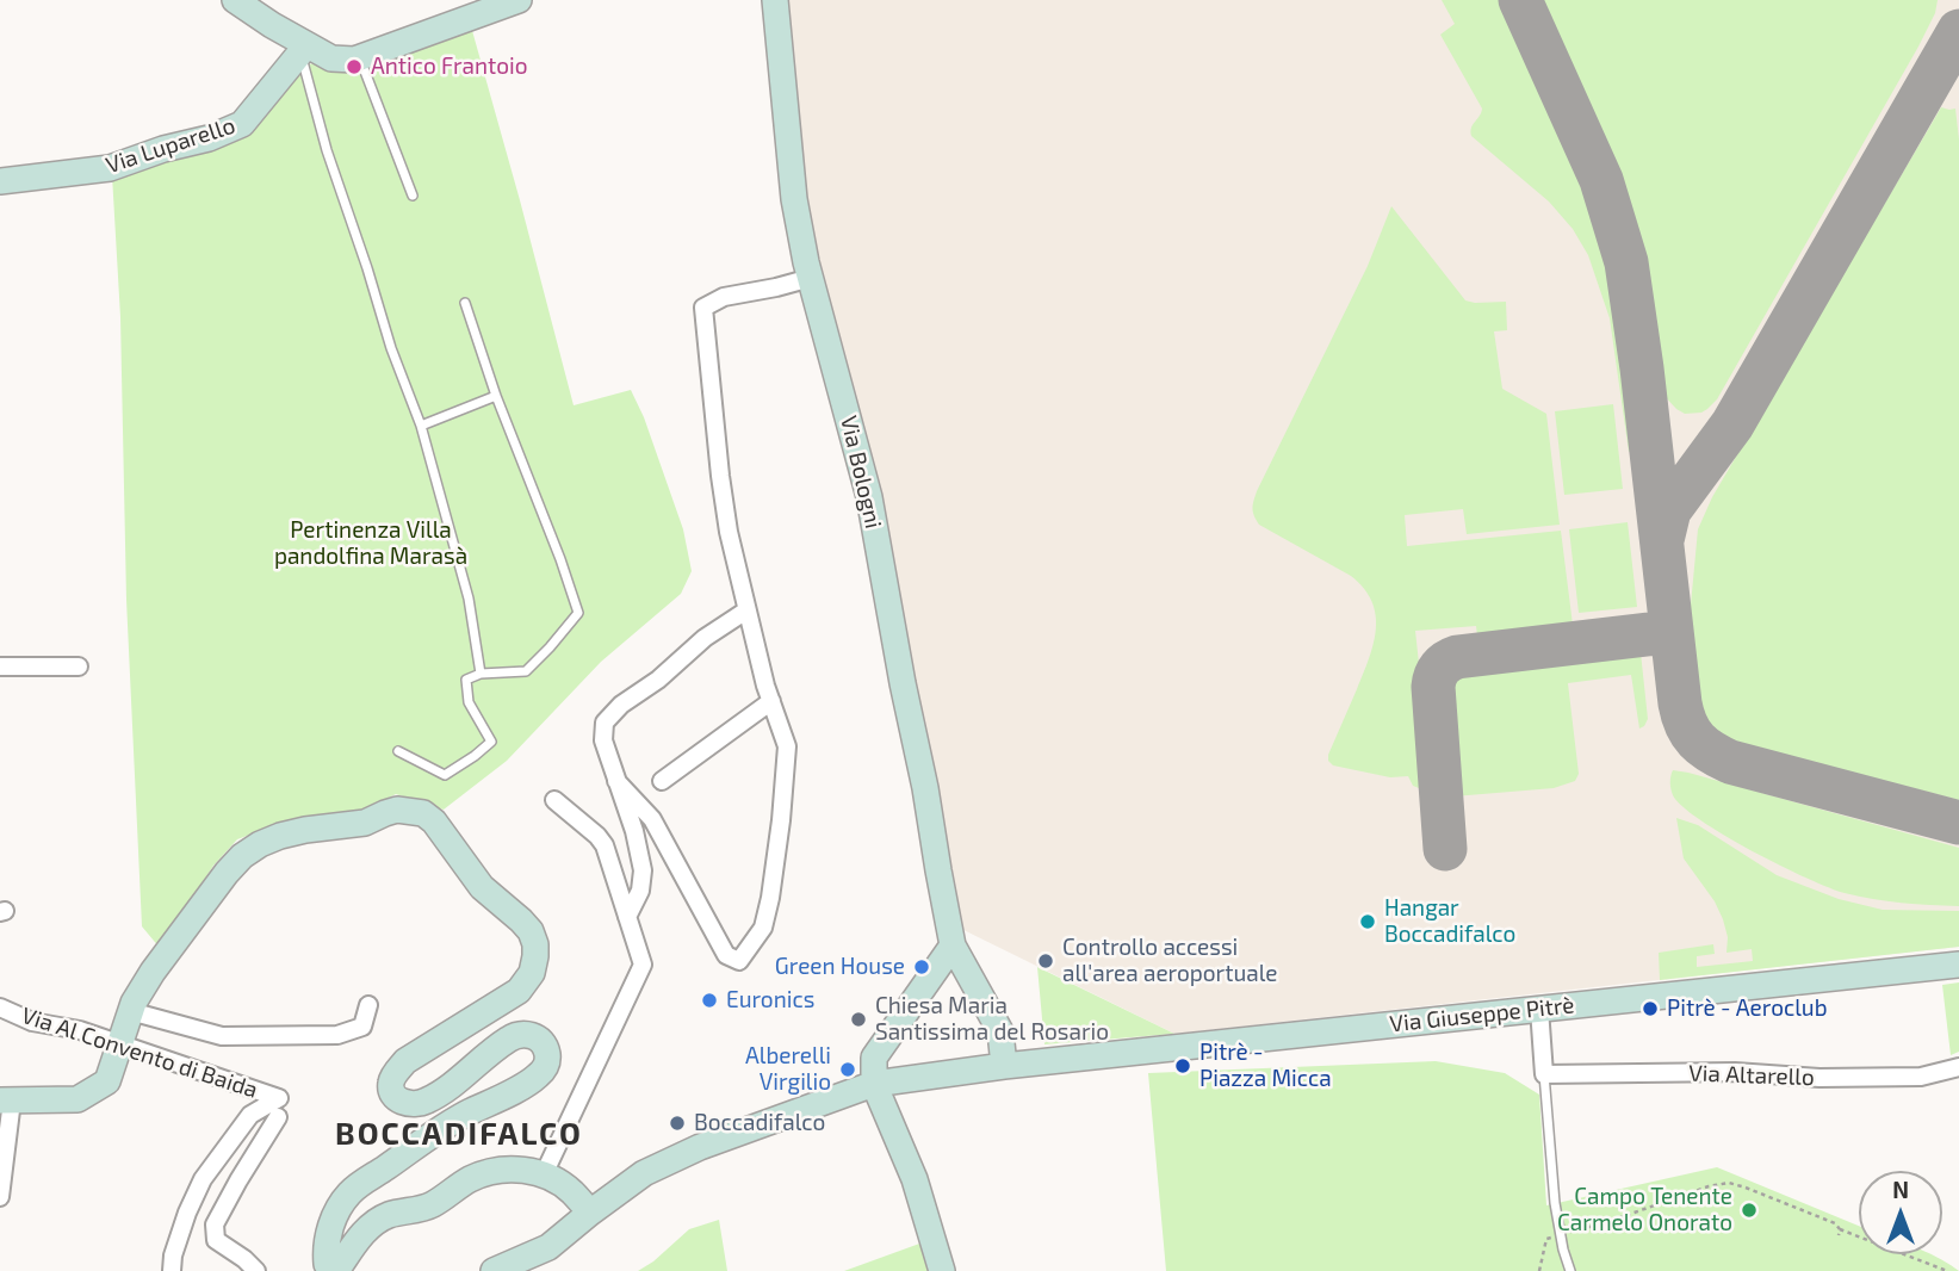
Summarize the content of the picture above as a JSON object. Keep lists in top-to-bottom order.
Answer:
{
  "streets": {
    "street": [
      "Via Luparello",
      "Via Bologni",
      "Via Giuseppe Pitrè",
      "Via Al Convento di Baida",
      "Via Altarello"
    ]
  },
  "crossings": [
    ["Via Bologni", "Via Giuseppe Pitrè"]
  ],
  "districts": ["BOCCADIFALCO"],
  "parks": ["Pertinenza Villa pandolfina Marasà"],
  "places": [
    "Antico Frantoio",
    "Hangar Boccadifalco",
    "Controllo accessi all'area aeroportuale",
    "Green House",
    "Euronics",
    "Pitrè - Aeroclub",
    "Chiesa Maria Santissima del Rosario",
    "Pitrè - Piazza Micca",
    "Alberelli Virgilio",
    "Boccadifalco",
    "Campo Tenente Carmelo Onorato"
  ],
  "north": "top"
}
